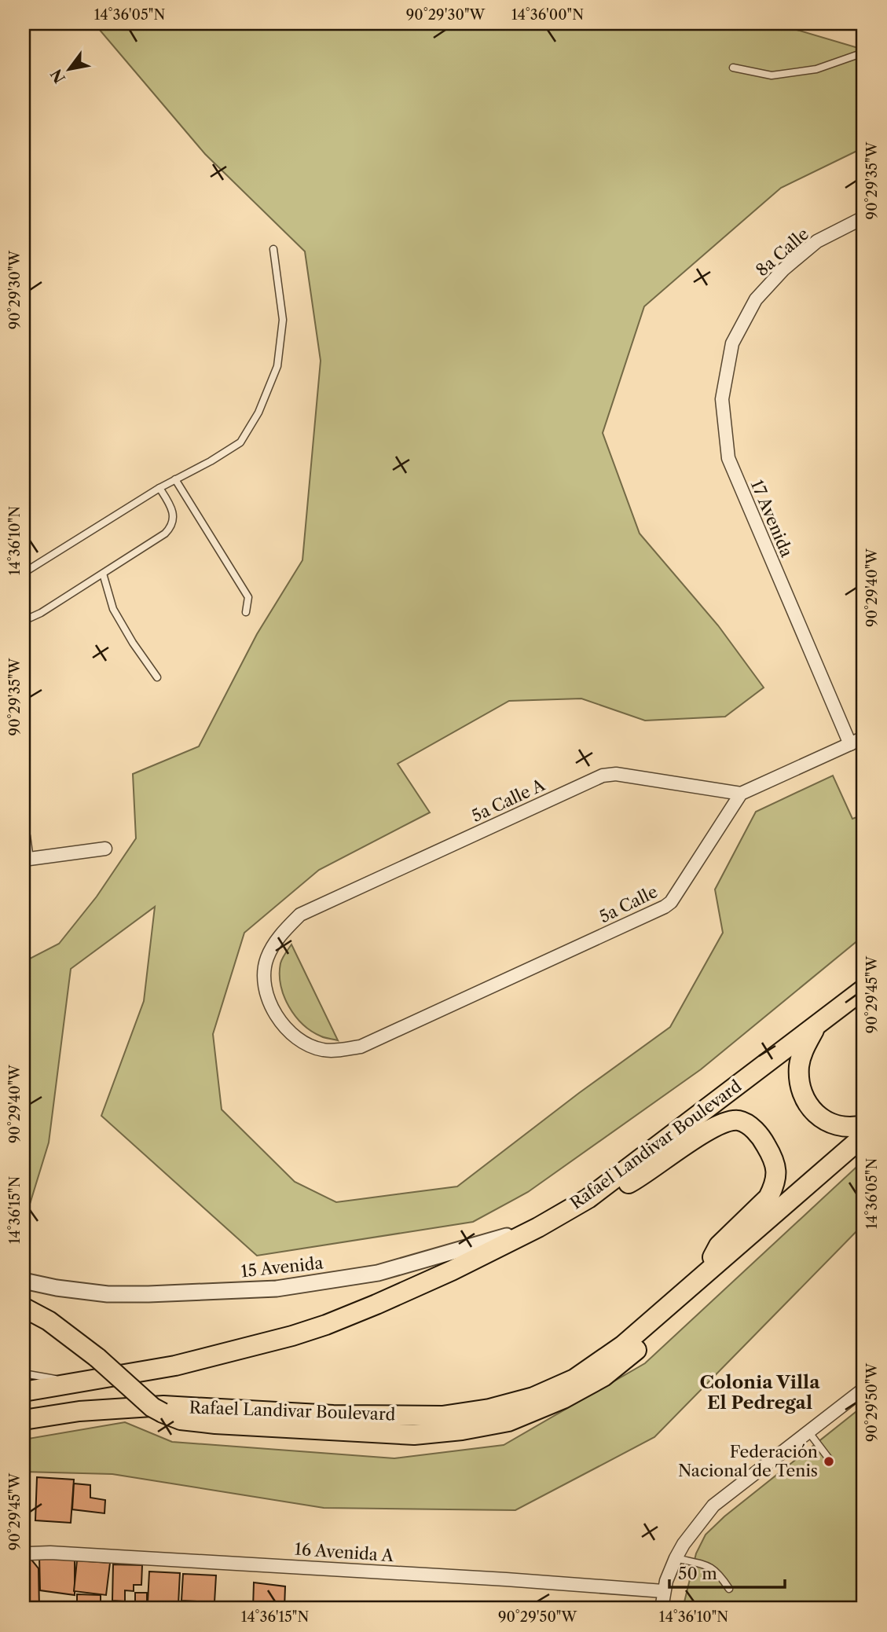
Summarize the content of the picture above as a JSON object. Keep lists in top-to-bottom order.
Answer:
{
  "streets": {
    "main road": ["Rafael Landivar Boulevard"],
    "street": [
      "8a Calle",
      "17 Avenida",
      "5a Calle A",
      "5a Calle",
      "15 Avenida",
      "16 Avenida A"
    ]
  },
  "crossings": [
    ["8a Calle", "17 Avenida"],
    ["5a Calle A", "5a Calle"],
    ["Rafael Landivar Boulevard", "15 Avenida"]
  ],
  "districts": ["Colonia Villa El Pedregal"],
  "places": ["Federación Nacional de Tenis"],
  "scale_bar": "50 m",
  "north": "bottom left",
  "coordinates": [
    "14°36'05\"N",
    "90°29'30\"W",
    "14°36'00\"N",
    "90°29'35\"W",
    "14°36'10\"N",
    "90°29'40\"W",
    "90°29'45\"W",
    "14°36'15\"N",
    "90°29'50\"W"
  ]
}
